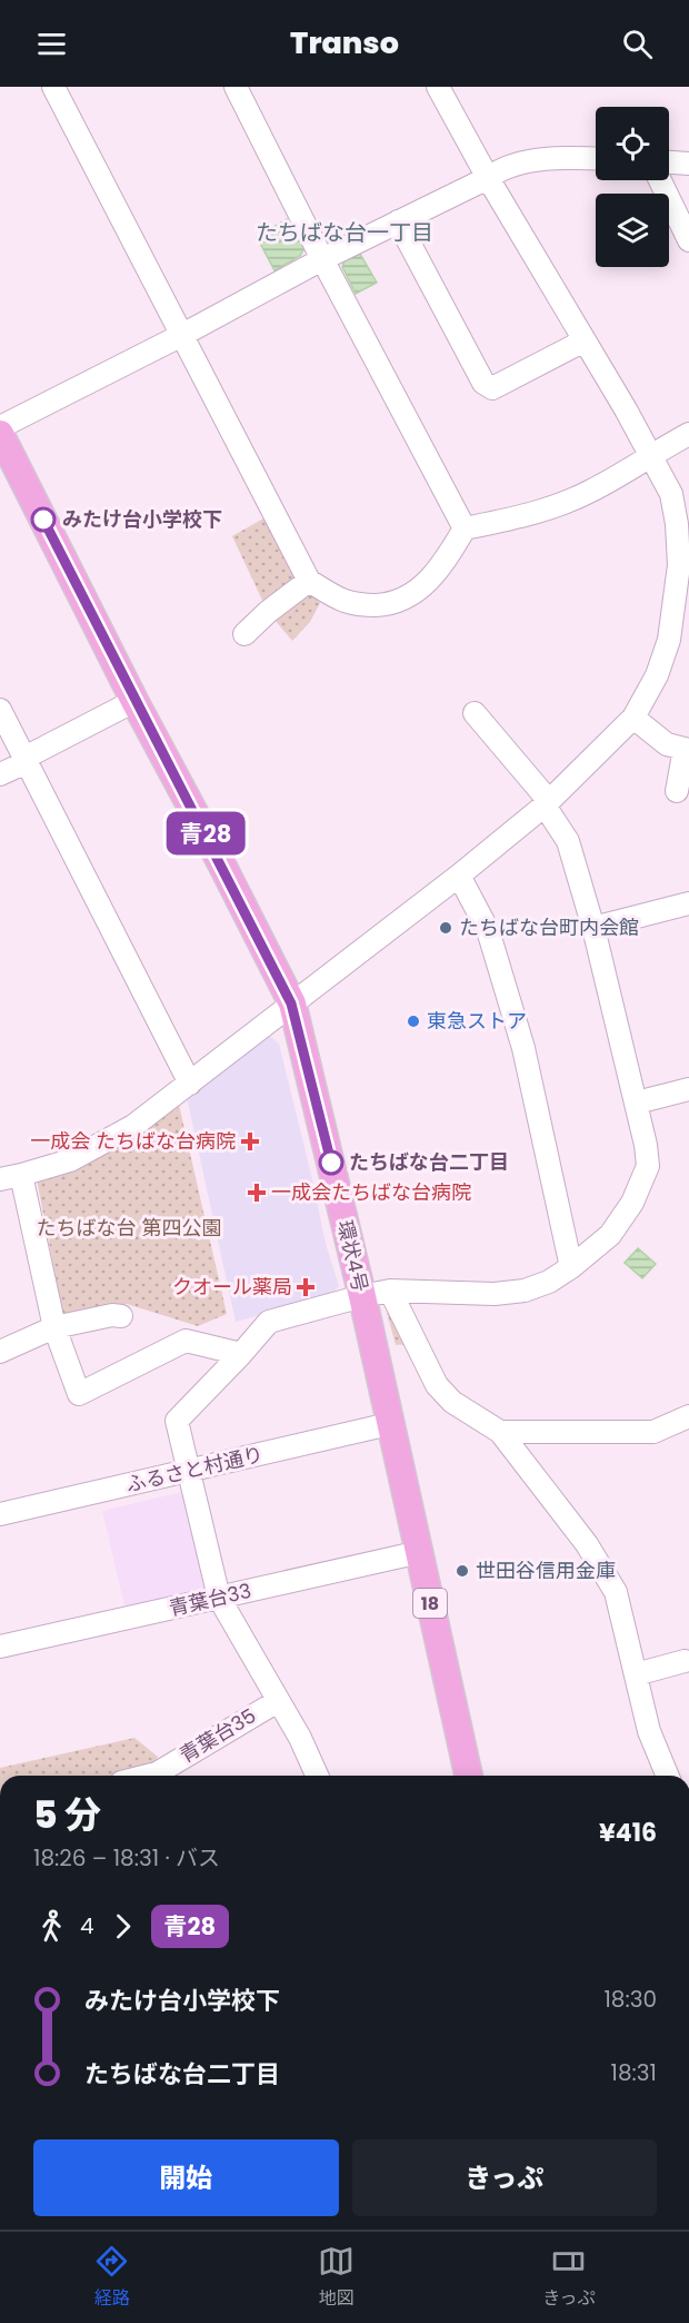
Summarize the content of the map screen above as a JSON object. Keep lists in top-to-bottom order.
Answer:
{
  "streets": {
    "main road": ["環状4号", "18"],
    "street": ["ふるさと村通り", "青葉台33", "青葉台35"]
  },
  "crossings": [
    ["環状4号", "ふるさと村通り"],
    ["環状4号", "青葉台33"]
  ],
  "districts": ["たちばな台一丁目"],
  "parks": ["たちばな台 第四公園"],
  "places": {
    "other": [
      "みたけ台小学校下",
      "たちばな台町内会館",
      "東急ストア",
      "たちばな台二丁目",
      "世田谷信用金庫"
    ],
    "health": ["一成会 たちばな台病院", "一成会たちばな台病院", "クオール薬局"]
  },
  "lines": ["bus line 青28"],
  "page": {
    "header": "Transo",
    "on_map": "青28",
    "heading": ["5 分", "18:26 – 18:31 · バス", "¥416"],
    "legs": ["4", "青28"],
    "list": [
      {
        "name": "みたけ台小学校下",
        "value": "18:30"
      },
      {
        "name": "たちばな台二丁目",
        "value": "18:31"
      }
    ],
    "buttons": ["開始", "きっぷ"],
    "tabs": ["経路", "地図", "きっぷ"]
  }
}
